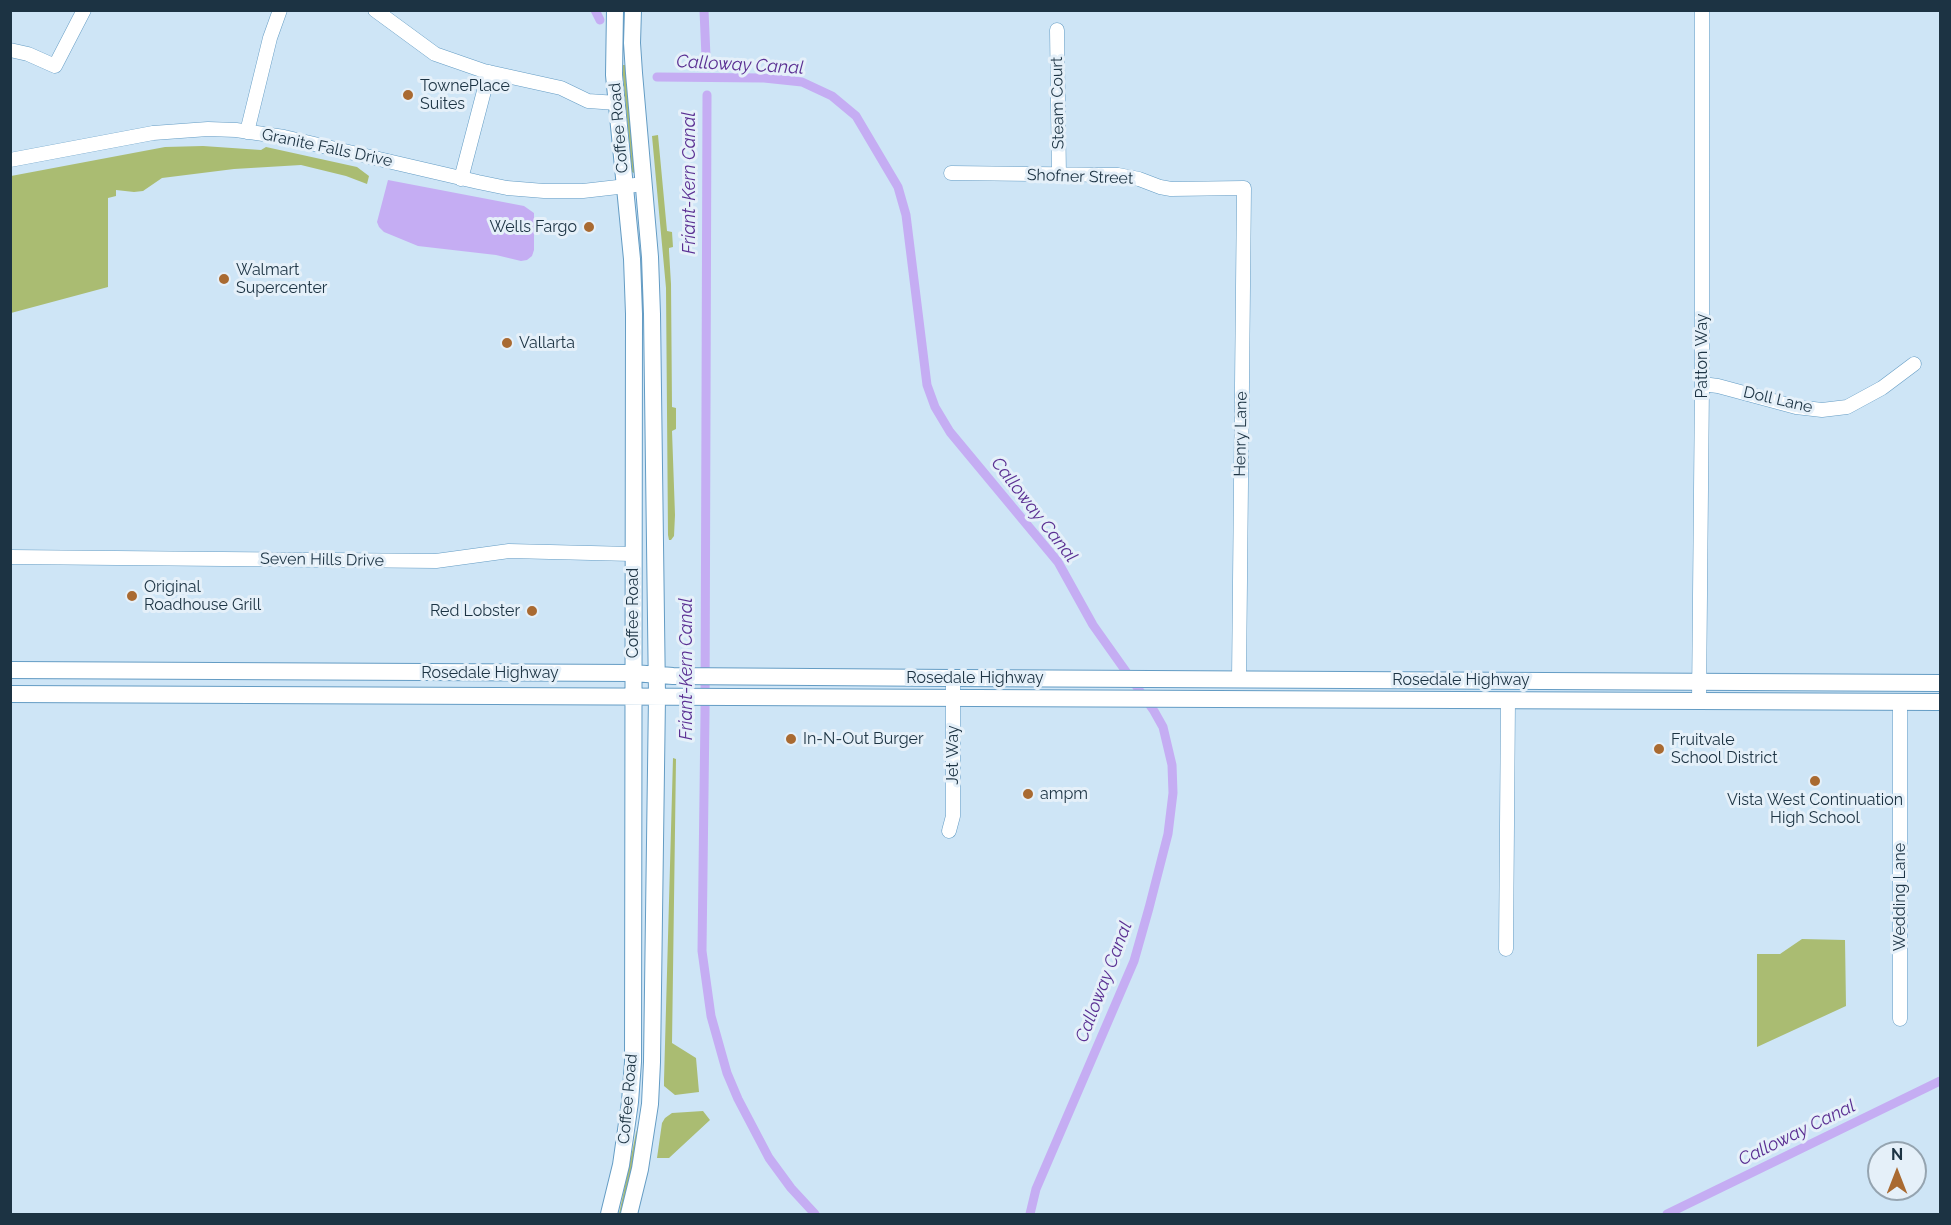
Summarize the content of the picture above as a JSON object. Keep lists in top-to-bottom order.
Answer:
{
  "streets": {
    "main road": ["Coffee Road", "Rosedale Highway"],
    "street": [
      "Steam Court",
      "Granite Falls Drive",
      "Shofner Street",
      "Patton Way",
      "Doll Lane",
      "Henry Lane",
      "Seven Hills Drive",
      "Jet Way",
      "Wedding Lane"
    ]
  },
  "crossings": [
    ["Steam Court", "Shofner Street"],
    ["Coffee Road", "Granite Falls Drive"],
    ["Coffee Road", "Seven Hills Drive"],
    ["Coffee Road", "Rosedale Highway"],
    ["Shofner Street", "Henry Lane"],
    ["Patton Way", "Doll Lane"],
    ["Patton Way", "Rosedale Highway"],
    ["Henry Lane", "Rosedale Highway"],
    ["Rosedale Highway", "Jet Way"],
    ["Rosedale Highway", "Wedding Lane"]
  ],
  "water": ["Calloway Canal", "Friant-Kern Canal"],
  "places": [
    "TownePlace Suites",
    "Wells Fargo",
    "Walmart Supercenter",
    "Vallarta",
    "Original Roadhouse Grill",
    "Red Lobster",
    "In-N-Out Burger",
    "Fruitvale School District",
    "Vista West Continuation High School",
    "ampm"
  ],
  "north": "top"
}
